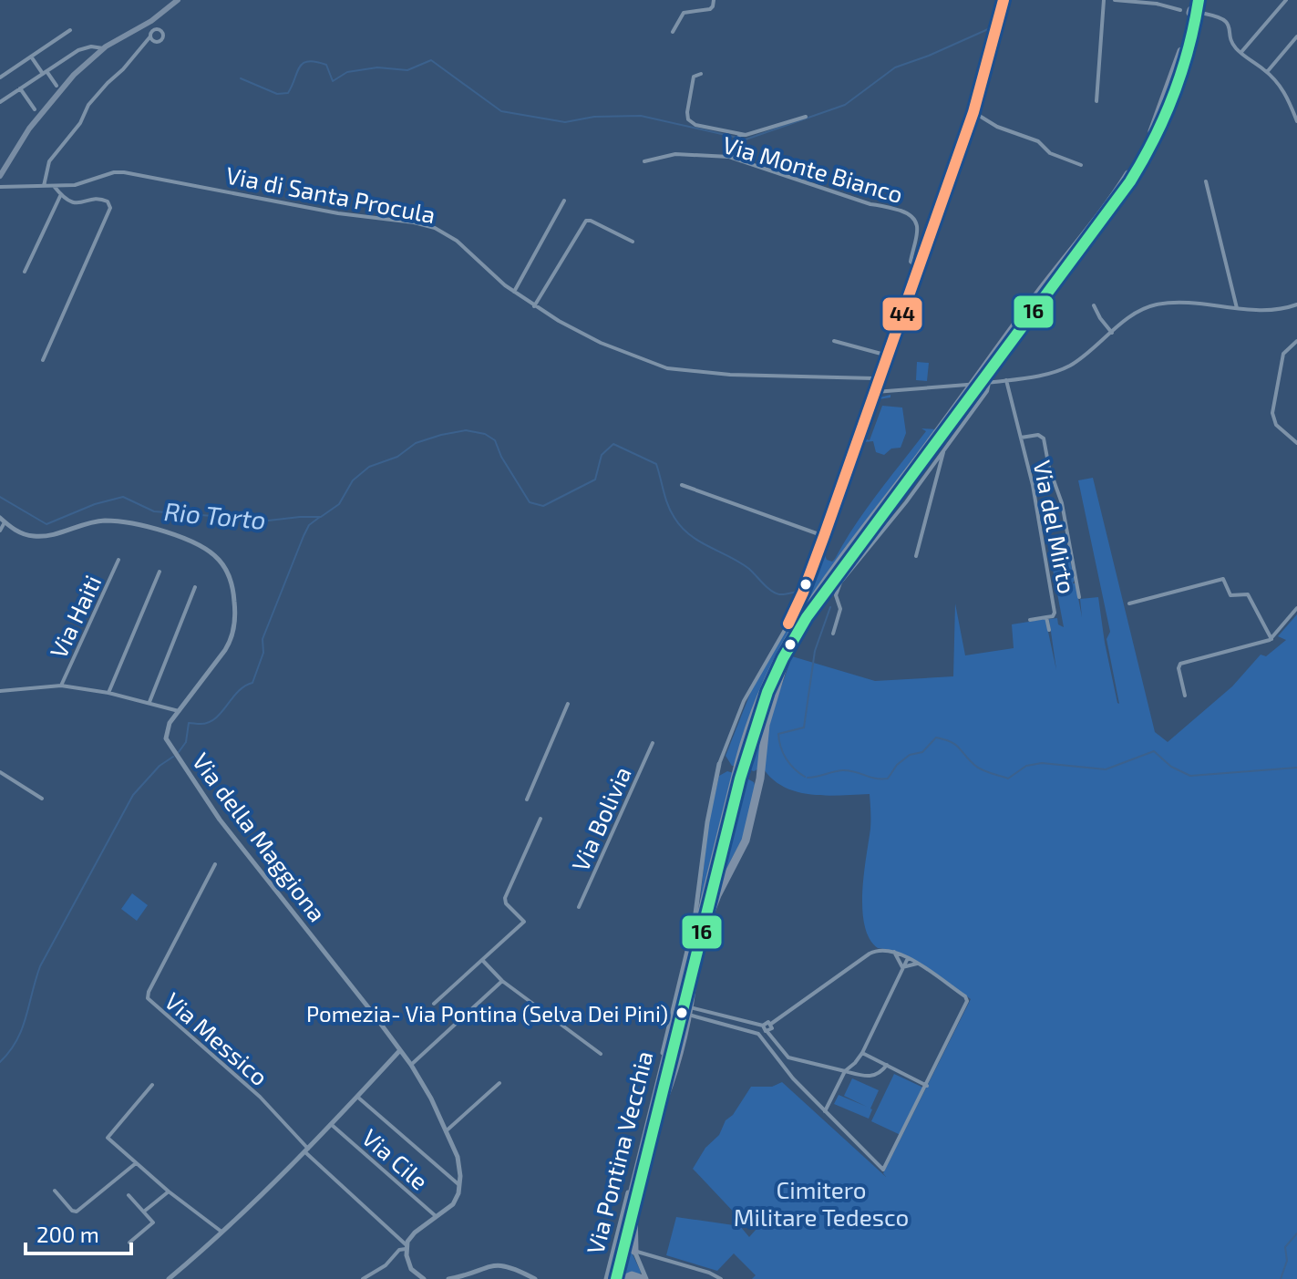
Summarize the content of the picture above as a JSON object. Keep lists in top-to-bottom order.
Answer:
{
  "streets": {
    "street": [
      "Via Monte Bianco",
      "Via di Santa Procula",
      "Via del Mirto",
      "Via Haiti",
      "Via Bolivia",
      "Via della Maggiona",
      "Via Messico",
      "Via Pontina Vecchia",
      "Via Cile"
    ]
  },
  "crossings": [
    ["Via Monte Bianco", "Via Pontina Vecchia"],
    ["Via di Santa Procula", "Via Pontina Vecchia"]
  ],
  "water": ["Rio Torto"],
  "parks": ["Cimitero Militare Tedesco"],
  "places": ["Pomezia- Via Pontina (Selva Dei Pini)"],
  "lines": ["transit line 16", "transit line 44"],
  "scale_bar": "200 m"
}
